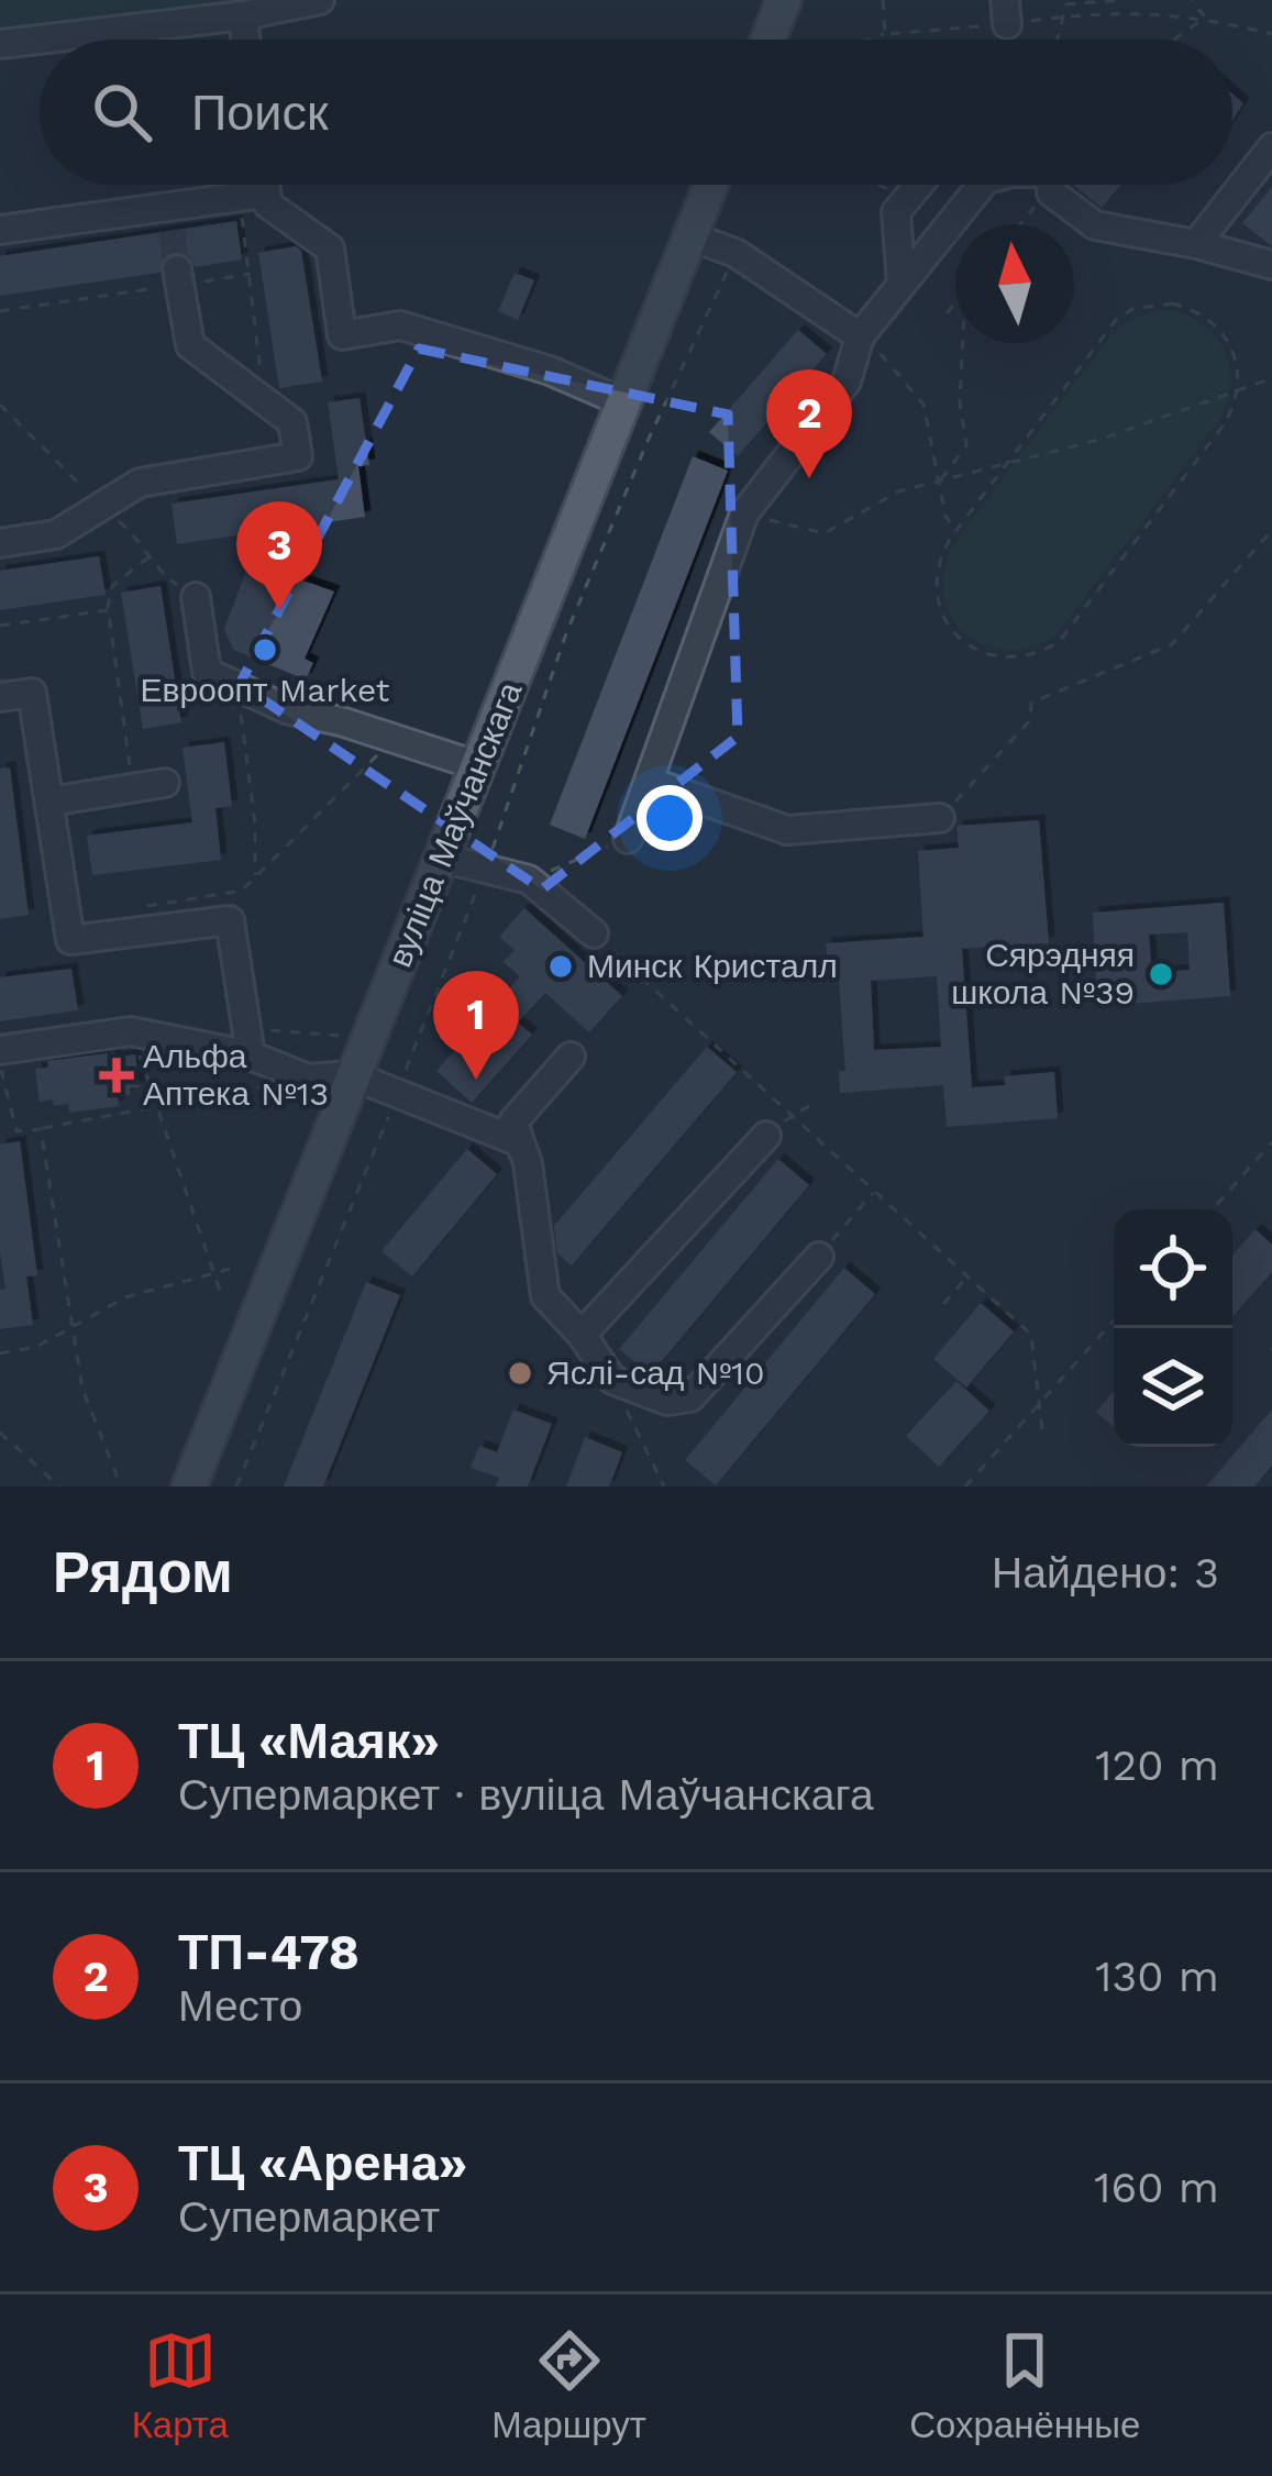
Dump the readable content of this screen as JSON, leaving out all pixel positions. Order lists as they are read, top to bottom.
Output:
{
  "streets": {
    "main road": ["вуліца Маўчанскага"]
  },
  "places": {
    "other": [
      "Евроопт Market",
      "Минск Кристалл",
      "Сярэдняя школа №39",
      "Яслі-сад №10"
    ],
    "health": ["Альфа Аптека №13"]
  },
  "north": "top",
  "page": {
    "search": "Поиск",
    "pins": ["2", "3", "1"],
    "heading": ["Рядом", "Найдено: 3"],
    "list": [
      {
        "mark": "1",
        "name": "ТЦ «Маяк»",
        "note": "Супермаркет · вуліца Маўчанскага",
        "value": "120 m"
      },
      {
        "mark": "2",
        "name": "ТП-478",
        "note": "Место",
        "value": "130 m"
      },
      {
        "mark": "3",
        "name": "ТЦ «Арена»",
        "note": "Супермаркет",
        "value": "160 m"
      }
    ],
    "nav": ["Карта", "Маршрут", "Сохранённые"]
  }
}
